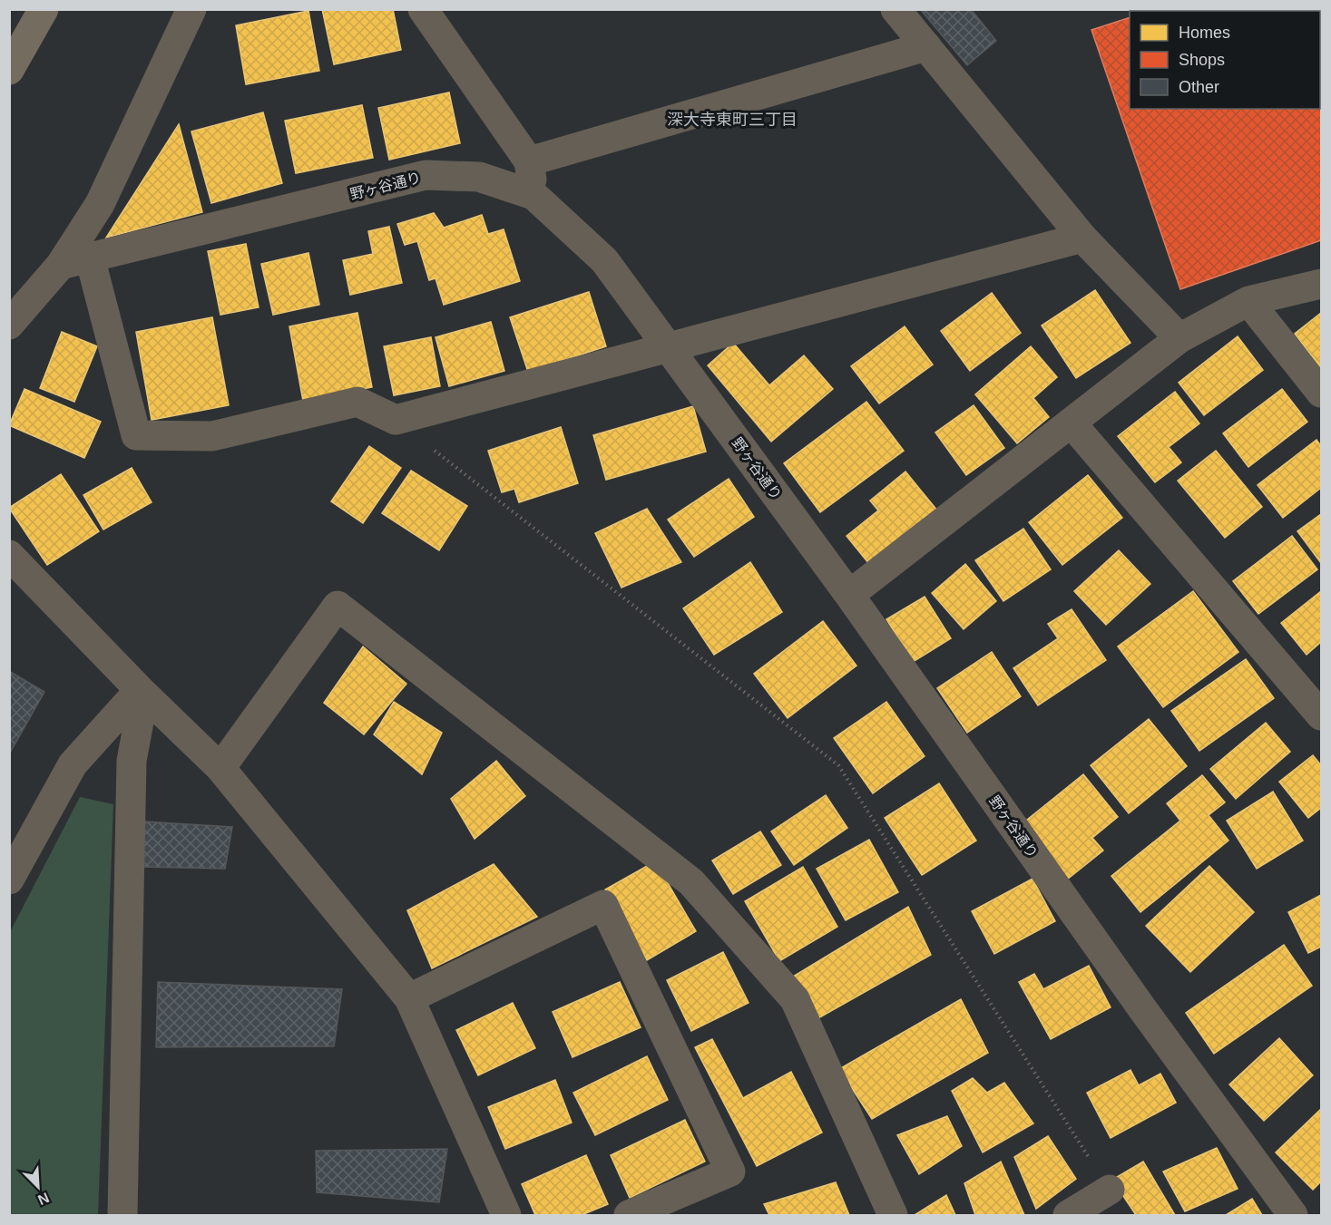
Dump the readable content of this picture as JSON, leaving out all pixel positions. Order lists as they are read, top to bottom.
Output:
{
  "streets": {
    "street": ["野ヶ谷通り"]
  },
  "districts": ["深大寺東町三丁目"],
  "legend": ["Homes", "Shops", "Other"],
  "north": "bottom right"
}
